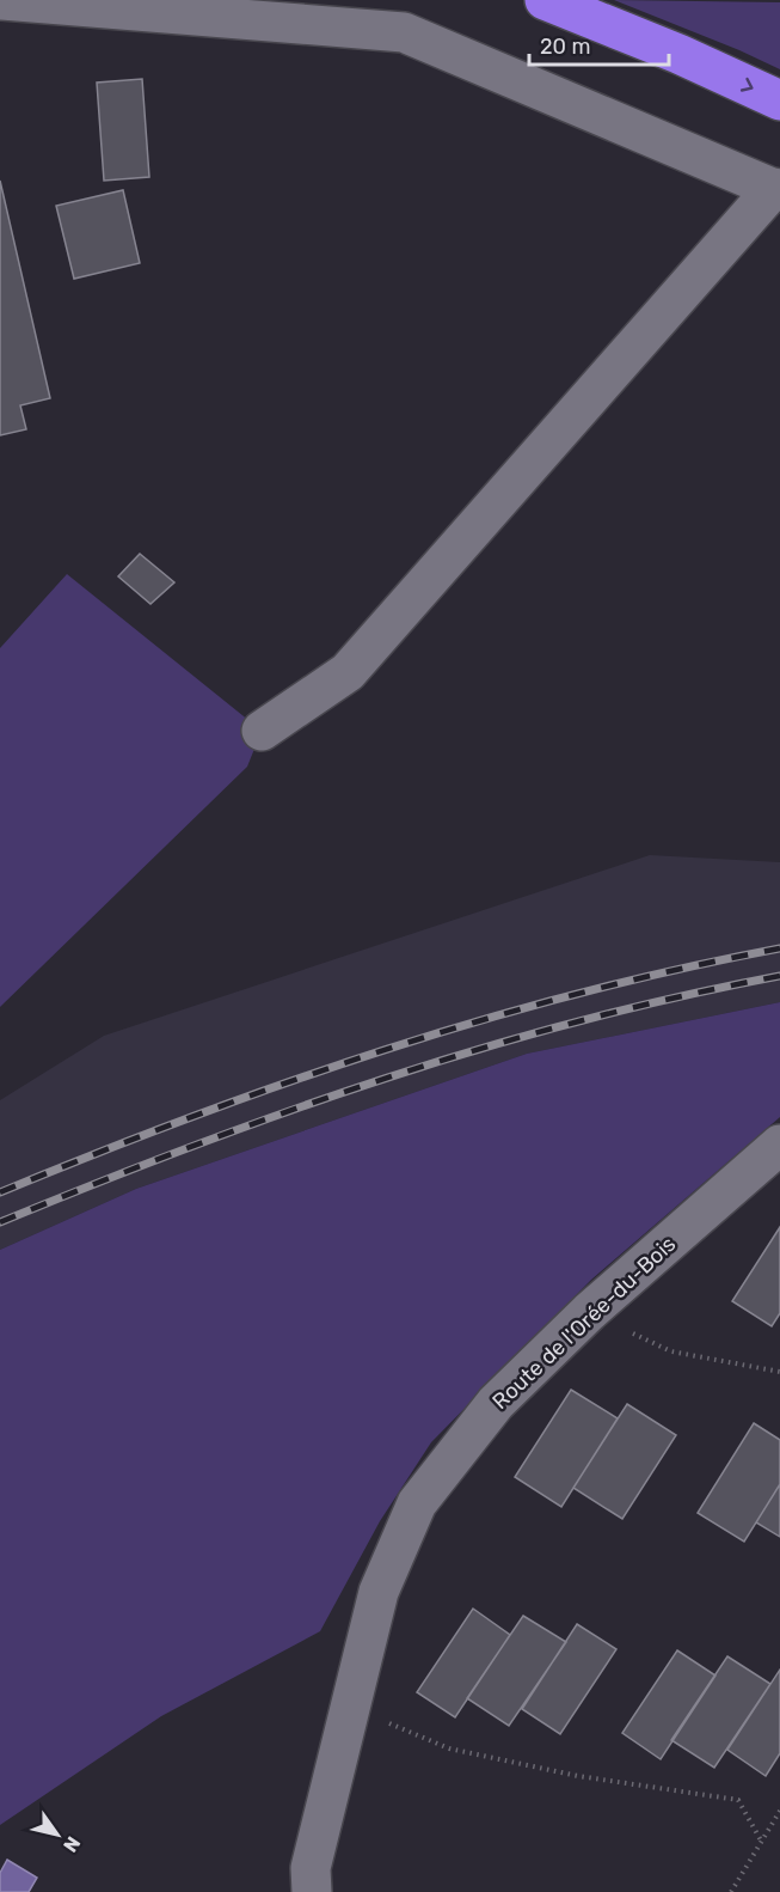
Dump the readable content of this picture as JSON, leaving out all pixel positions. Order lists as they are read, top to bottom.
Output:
{
  "streets": {
    "street": ["Route de l'Orée-du-Bois"]
  },
  "scale_bar": "20 m",
  "north": "bottom right"
}
